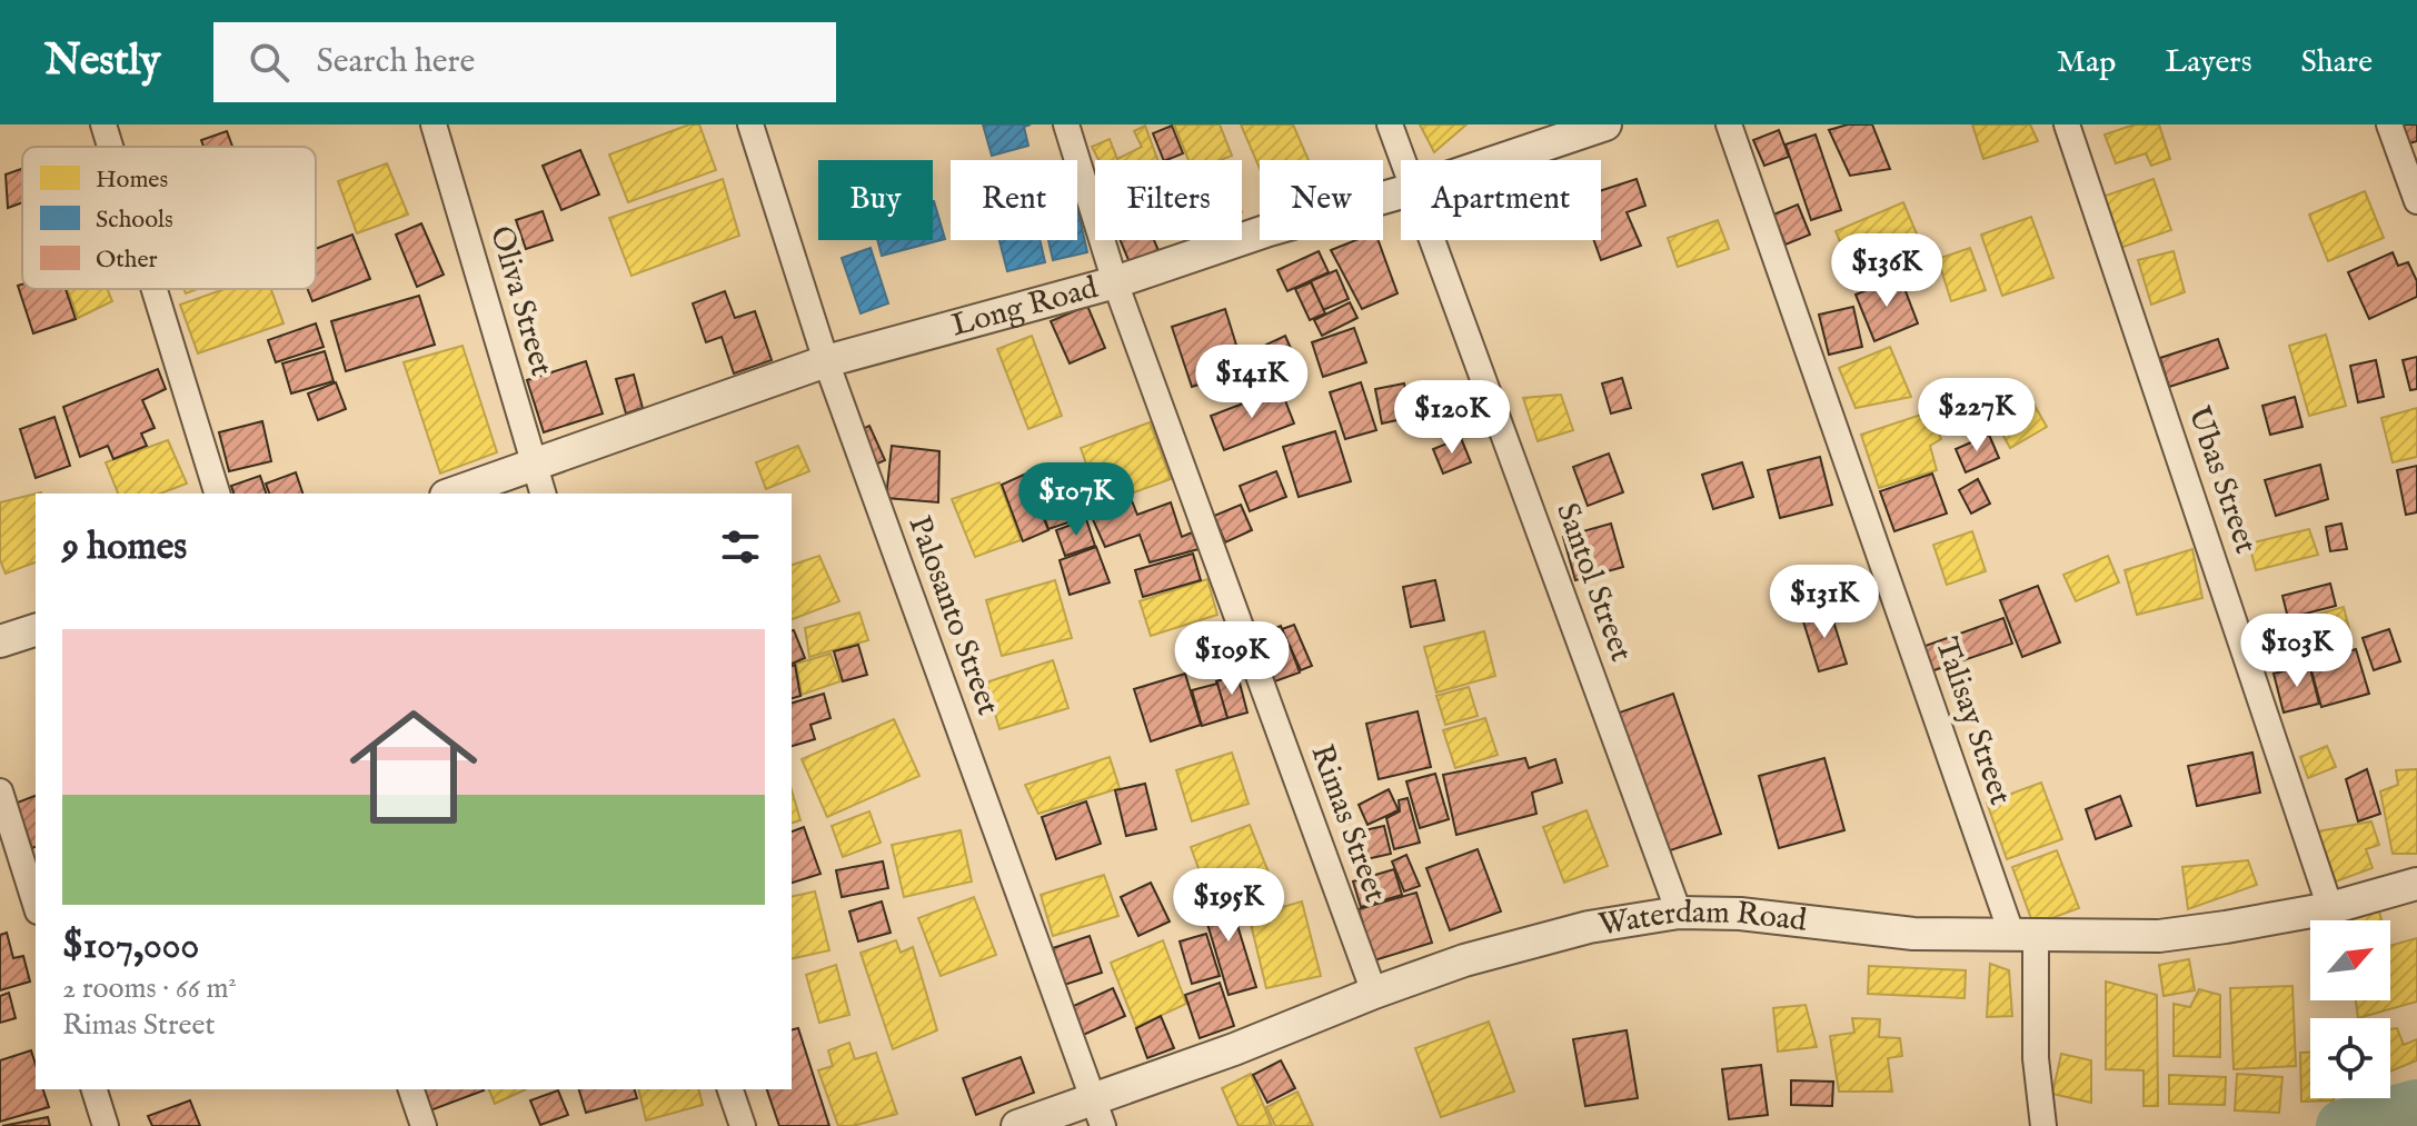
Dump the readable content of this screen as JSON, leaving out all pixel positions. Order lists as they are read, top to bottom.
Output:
{
  "streets": {
    "street": [
      "Oliva Street",
      "Long Road",
      "Ubas Street",
      "Santol Street",
      "Palosanto Street",
      "Talisay Street",
      "Rimas Street",
      "Waterdam Road"
    ]
  },
  "crossings": [
    ["Oliva Street", "Long Road"],
    ["Long Road", "Palosanto Street"],
    ["Long Road", "Rimas Street"],
    ["Ubas Street", "Waterdam Road"],
    ["Santol Street", "Waterdam Road"],
    ["Palosanto Street", "Waterdam Road"],
    ["Talisay Street", "Waterdam Road"],
    ["Rimas Street", "Waterdam Road"]
  ],
  "legend": ["Homes", "Schools", "Other"],
  "north": "top right",
  "page": {
    "header": "Nestly",
    "search": "Search here",
    "nav": ["Map", "Layers", "Share"],
    "chip": [
      "Buy",
      "Rent",
      "Filters",
      "New",
      "Apartment"
    ],
    "price": [
      "$136K",
      "$141K",
      "$227K",
      "$120K",
      "$107K",
      "$131K",
      "$103K",
      "$109K",
      "$195K"
    ],
    "heading": "9 homes",
    "list": [
      {
        "name": "$107,000",
        "note": "2 rooms · 66 m² · Rimas Street"
      }
    ]
  }
}
